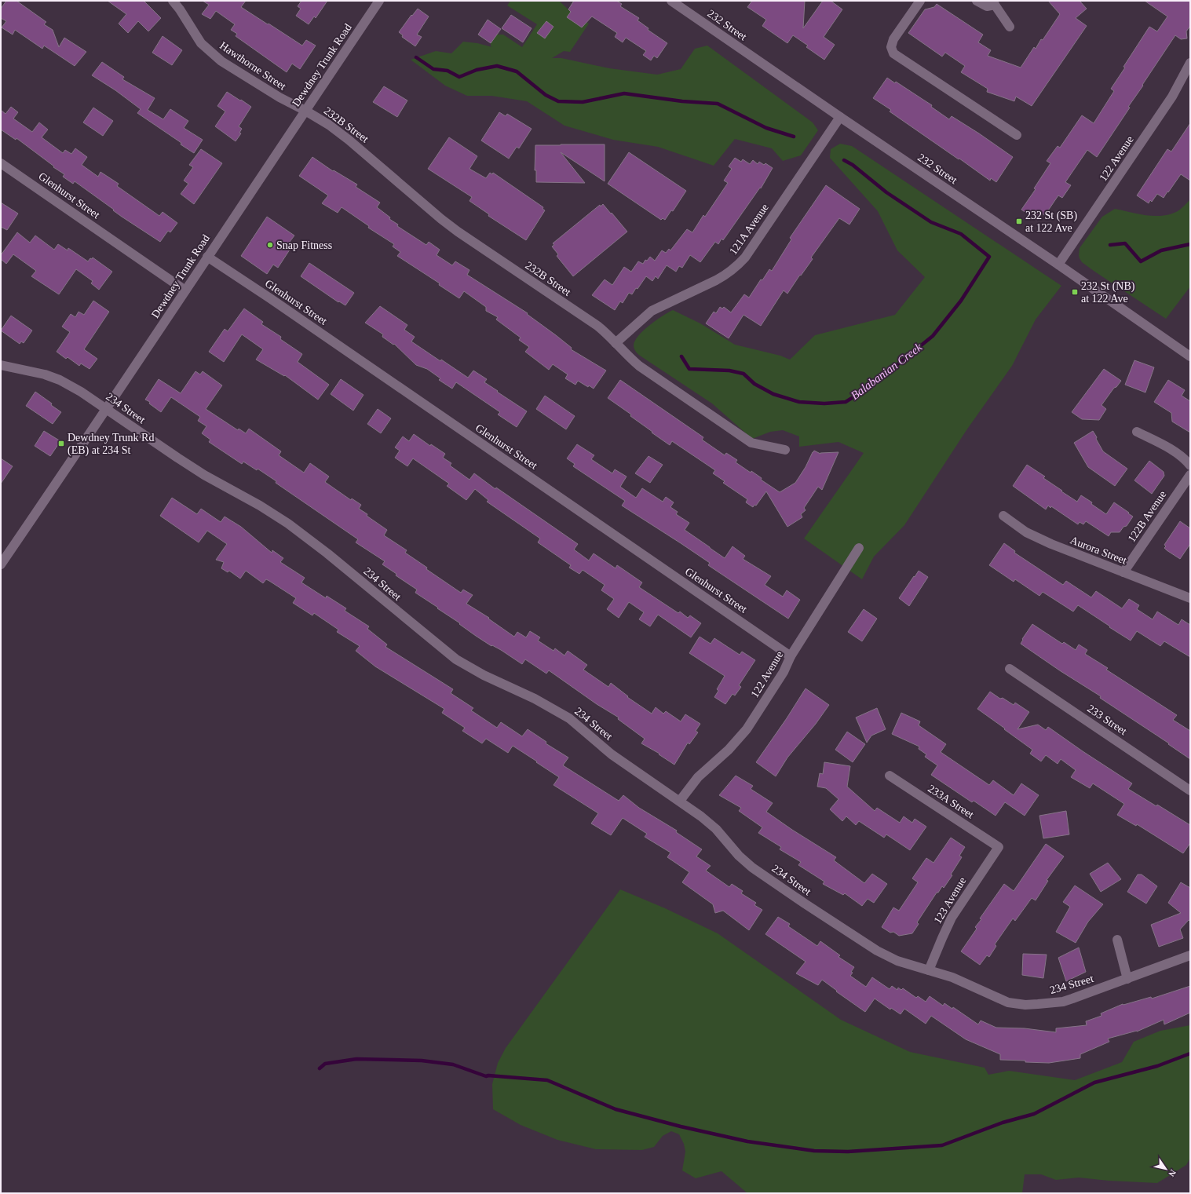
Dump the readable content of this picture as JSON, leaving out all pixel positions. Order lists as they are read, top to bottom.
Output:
{
  "streets": {
    "street": [
      "232 Street",
      "Dewdney Trunk Road",
      "Hawthorne Street",
      "232B Street",
      "122 Avenue",
      "Glenhurst Street",
      "121A Avenue",
      "234 Street",
      "122B Avenue",
      "Aurora Street",
      "233 Street",
      "233A Street",
      "123 Avenue"
    ]
  },
  "crossings": [
    ["232 Street", "122 Avenue"],
    ["232 Street", "121A Avenue"],
    ["Dewdney Trunk Road", "Hawthorne Street"],
    ["Dewdney Trunk Road", "232B Street"],
    ["Dewdney Trunk Road", "Glenhurst Street"],
    ["Dewdney Trunk Road", "234 Street"],
    ["Hawthorne Street", "232B Street"],
    ["232B Street", "121A Avenue"],
    ["122 Avenue", "Glenhurst Street"],
    ["122 Avenue", "234 Street"],
    ["234 Street", "123 Avenue"],
    ["122B Avenue", "Aurora Street"],
    ["233A Street", "123 Avenue"]
  ],
  "water": ["Balabanian Creek"],
  "places": {
    "transit": ["232 St (SB) at 122 Ave", "232 St (NB) at 122 Ave", "Dewdney Trunk Rd (EB) at 234 St"],
    "other": ["Snap Fitness"]
  },
  "north": "bottom right"
}
